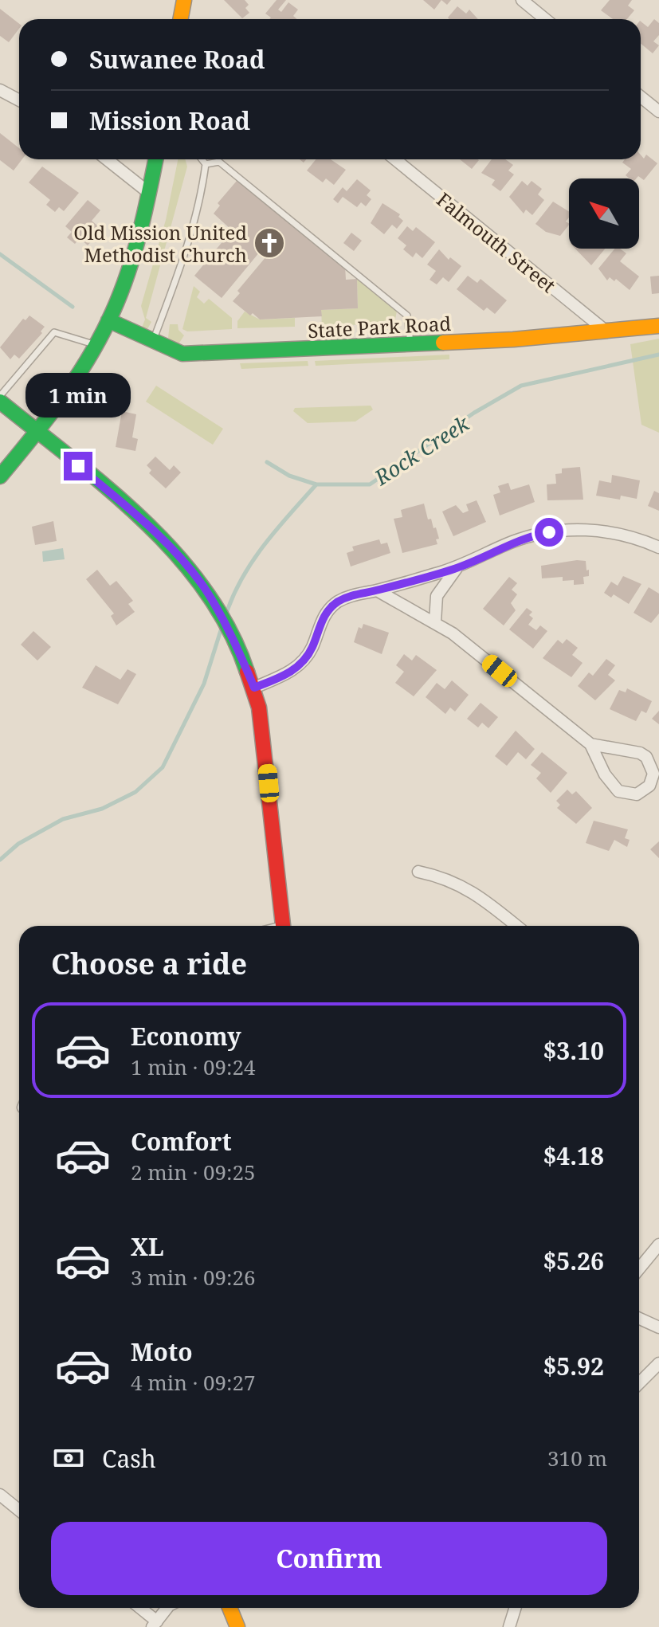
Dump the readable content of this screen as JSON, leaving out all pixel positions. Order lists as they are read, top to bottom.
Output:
{
  "streets": {
    "main road": ["State Park Road"],
    "street": ["Falmouth Street"]
  },
  "crossings": [
    ["Falmouth Street", "State Park Road"]
  ],
  "water": ["Rock Creek"],
  "places": {
    "church": ["Old Mission United Methodist Church"]
  },
  "north": "top left",
  "page": {
    "banner": ["Suwanee Road", "Mission Road"],
    "bubble": "1 min",
    "heading": "Choose a ride",
    "list": [
      {
        "name": "Economy",
        "note": "1 min · 09:24",
        "value": "$3.10"
      },
      {
        "name": "Comfort",
        "note": "2 min · 09:25",
        "value": "$4.18"
      },
      {
        "name": "XL",
        "note": "3 min · 09:26",
        "value": "$5.26"
      },
      {
        "name": "Moto",
        "note": "4 min · 09:27",
        "value": "$5.92"
      }
    ],
    "pay": ["Cash", "310 m"],
    "buttons": "Confirm"
  }
}
